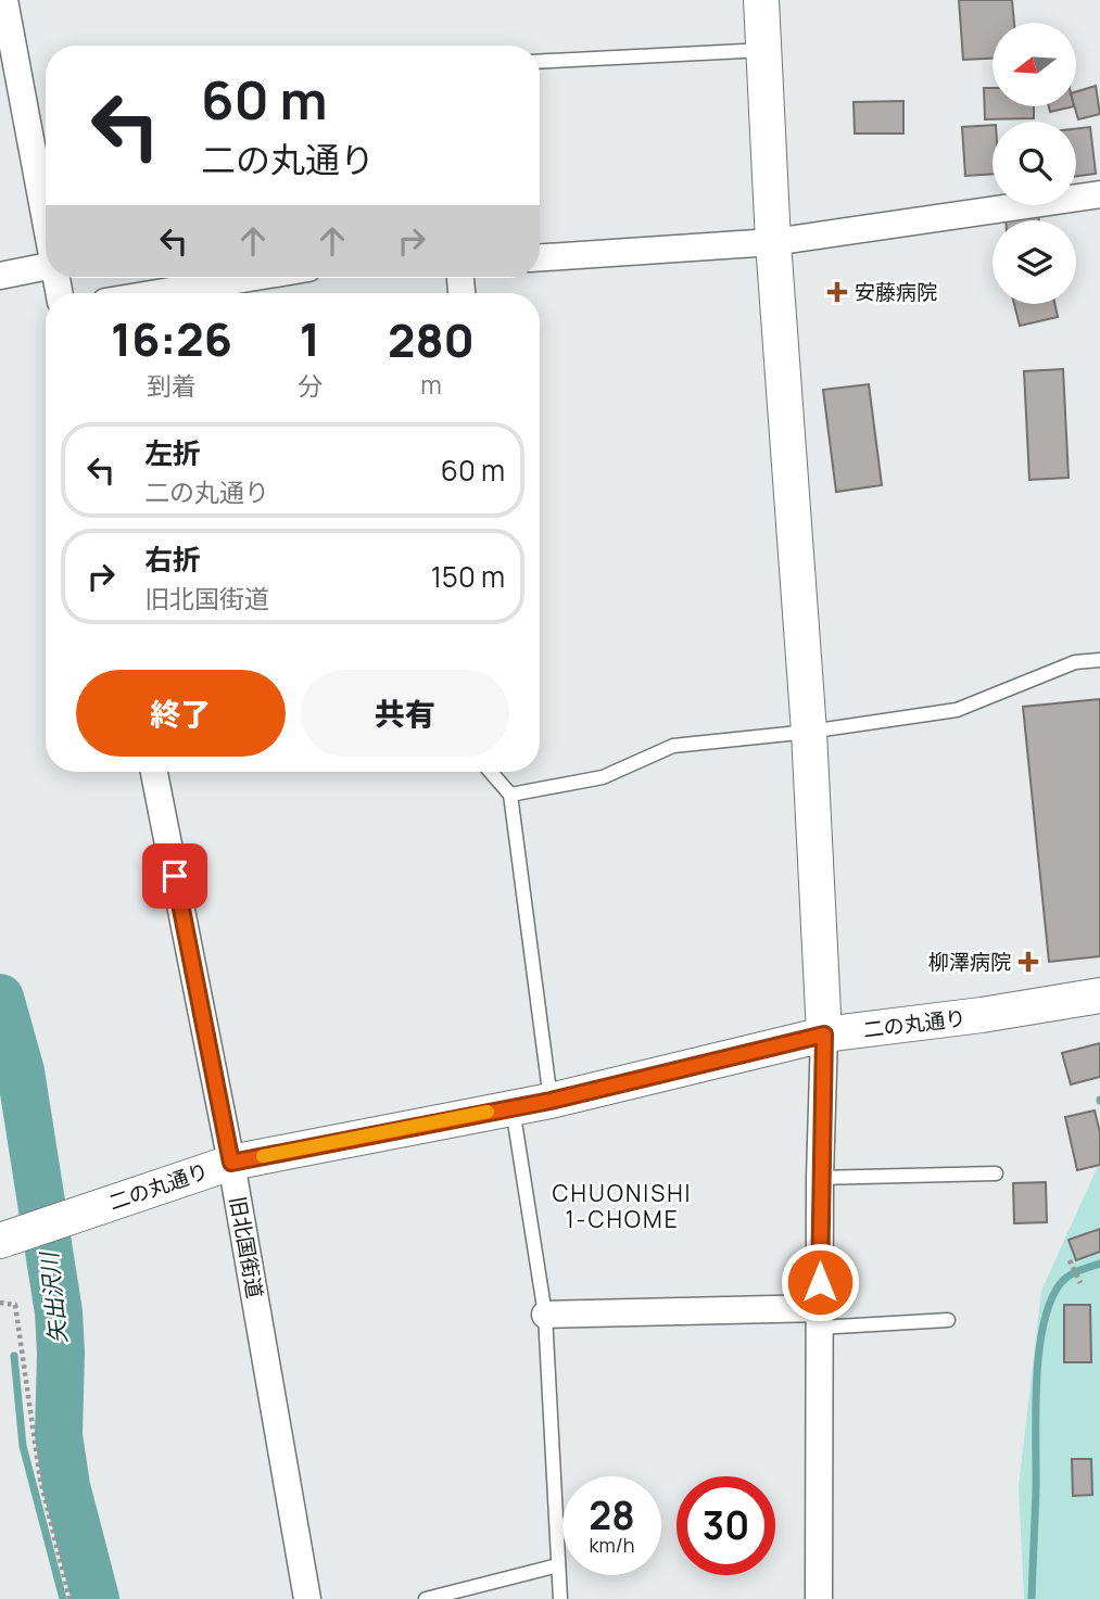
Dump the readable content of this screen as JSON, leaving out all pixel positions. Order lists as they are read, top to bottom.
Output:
{
  "streets": {
    "street": ["二の丸通り", "旧北国街道"]
  },
  "crossings": [
    ["二の丸通り", "旧北国街道"]
  ],
  "districts": ["CHUONISHI 1-CHOME"],
  "water": ["矢出沢川"],
  "places": {
    "health": ["安藤病院", "柳澤病院"]
  },
  "north": "left",
  "page": {
    "turn": ["60 m", "二の丸通り"],
    "eta": [
      "16:26",
      "到着",
      "1",
      "分",
      "280",
      "m"
    ],
    "list": [
      {
        "name": "左折",
        "note": "二の丸通り",
        "value": "60 m"
      },
      {
        "name": "右折",
        "note": "旧北国街道",
        "value": "150 m"
      }
    ],
    "buttons": ["終了", "共有"],
    "speed": "28 km/h",
    "limit": "30"
  }
}
